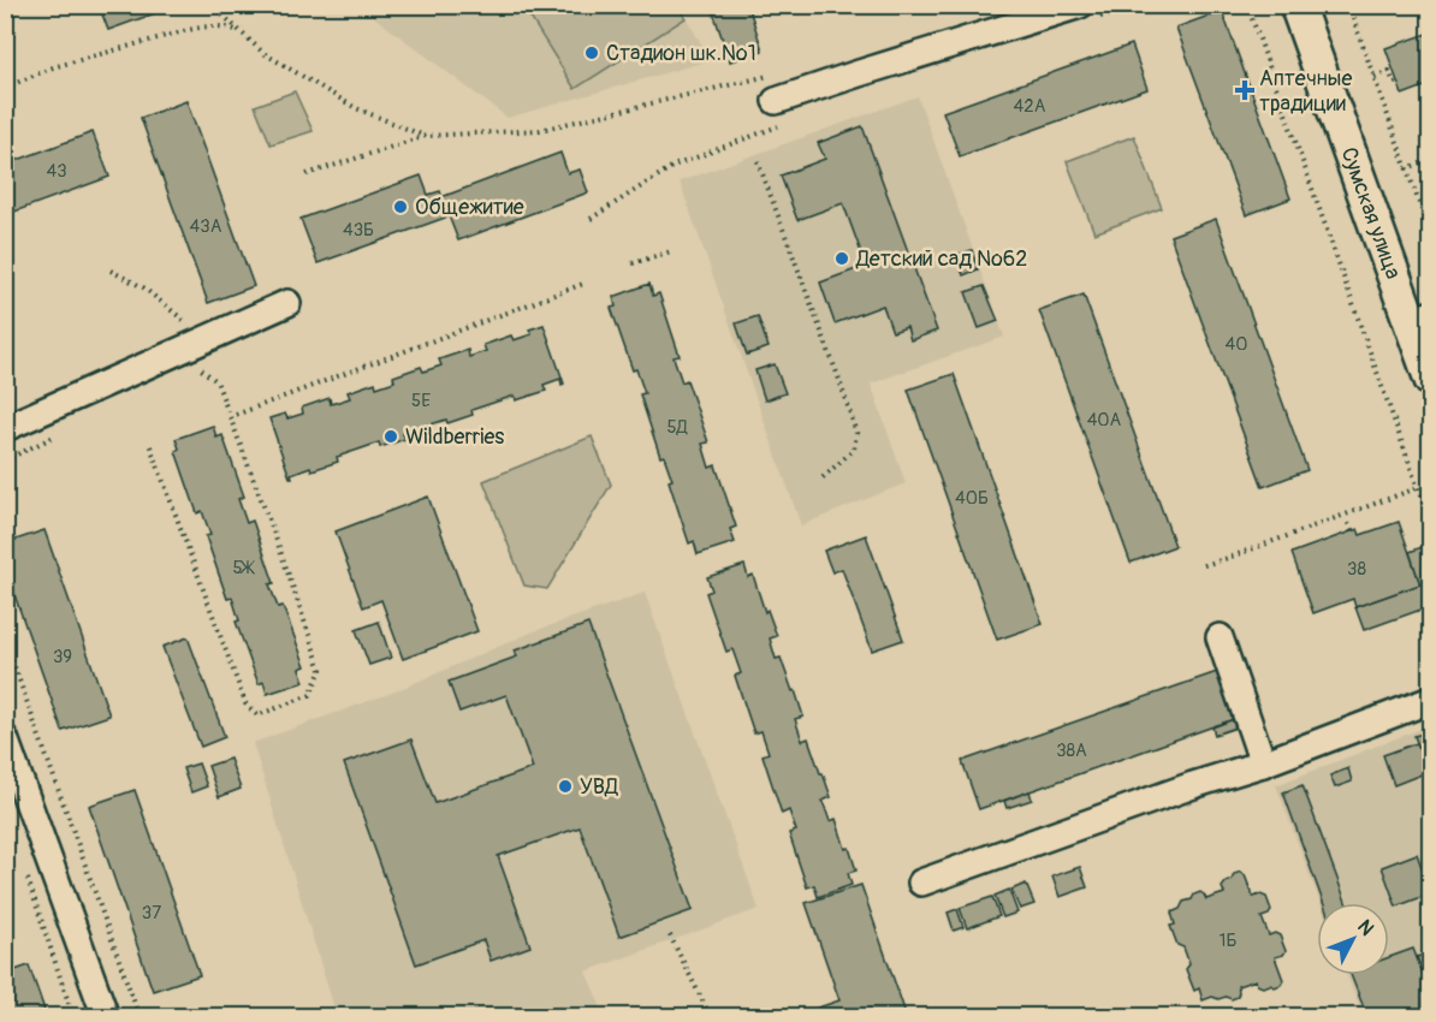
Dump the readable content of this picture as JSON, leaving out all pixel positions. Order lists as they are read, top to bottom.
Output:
{
  "streets": {
    "main road": ["Сумская улица"]
  },
  "places": {
    "other": [
      "Стадион шк.№1",
      "Общежитие",
      "Детский сад №62",
      "Wildberries",
      "УВД"
    ],
    "health": ["Аптечные традиции"]
  },
  "house_numbers": [
    "42А",
    "43",
    "43А",
    "43Б",
    "40",
    "5Е",
    "40А",
    "5Д",
    "40Б",
    "5Ж",
    "38",
    "39",
    "38А",
    "37",
    "1Б"
  ],
  "north": "top right"
}
